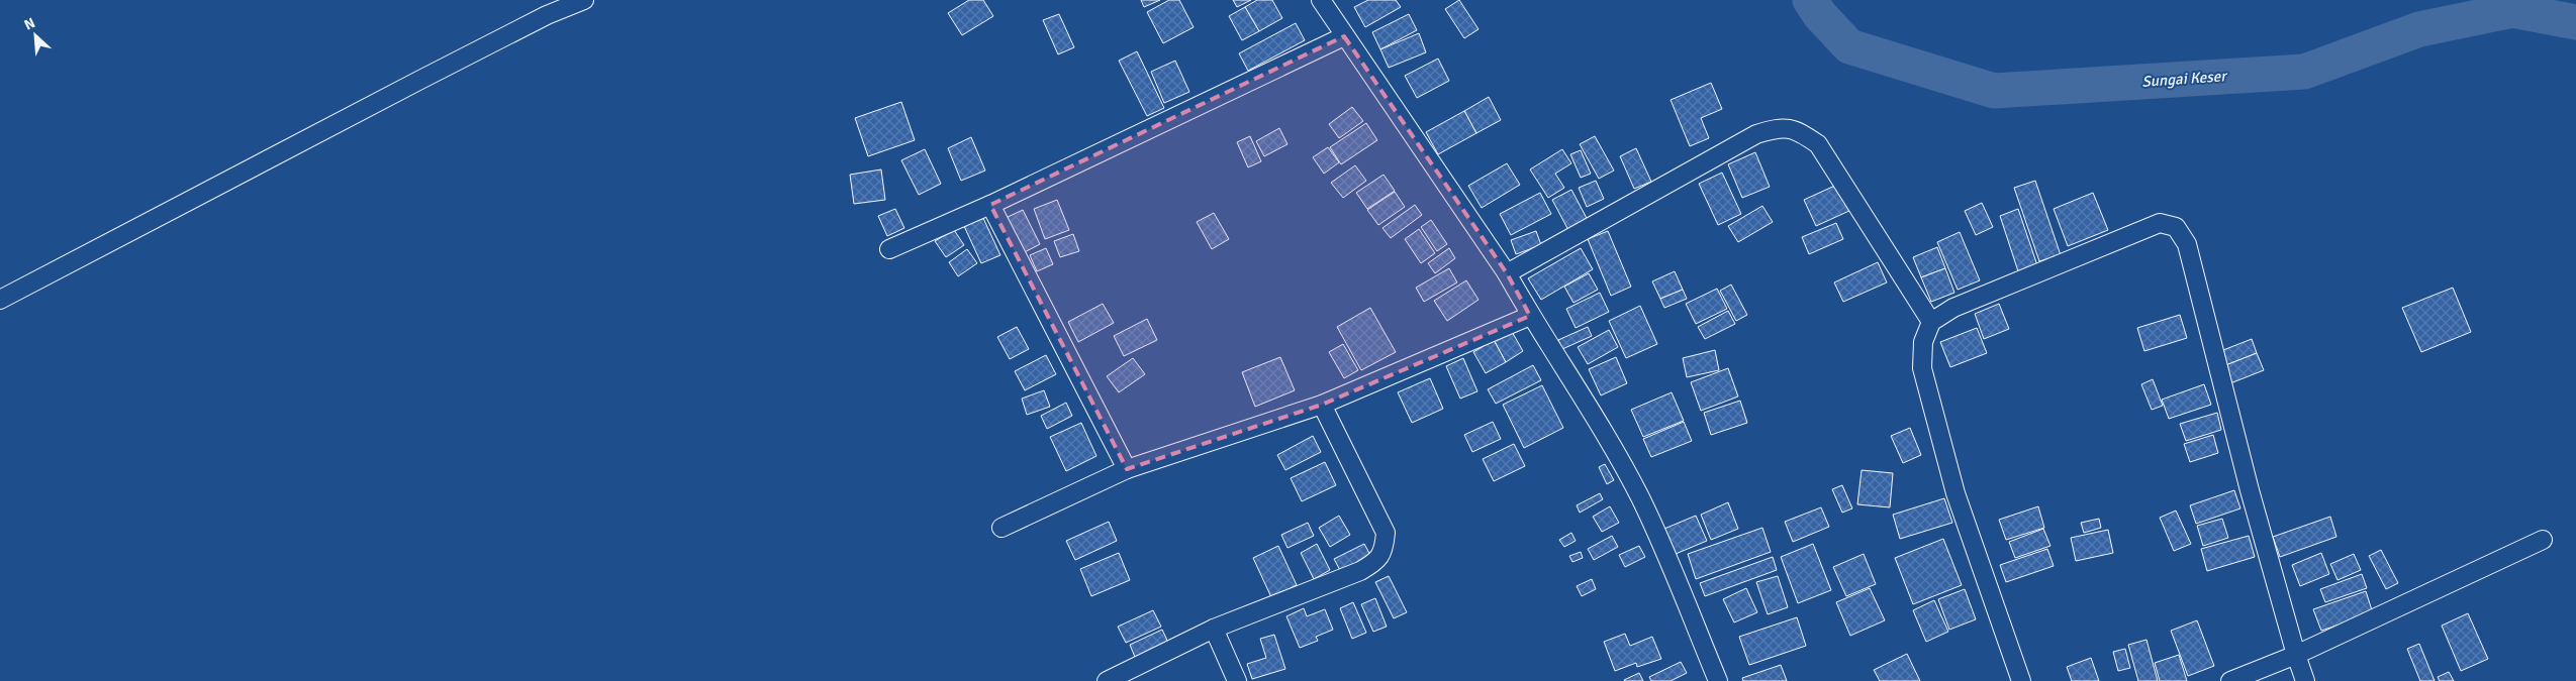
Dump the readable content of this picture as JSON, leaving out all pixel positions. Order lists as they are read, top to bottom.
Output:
{
  "water": ["Sungai Keser"],
  "north": "top left"
}
